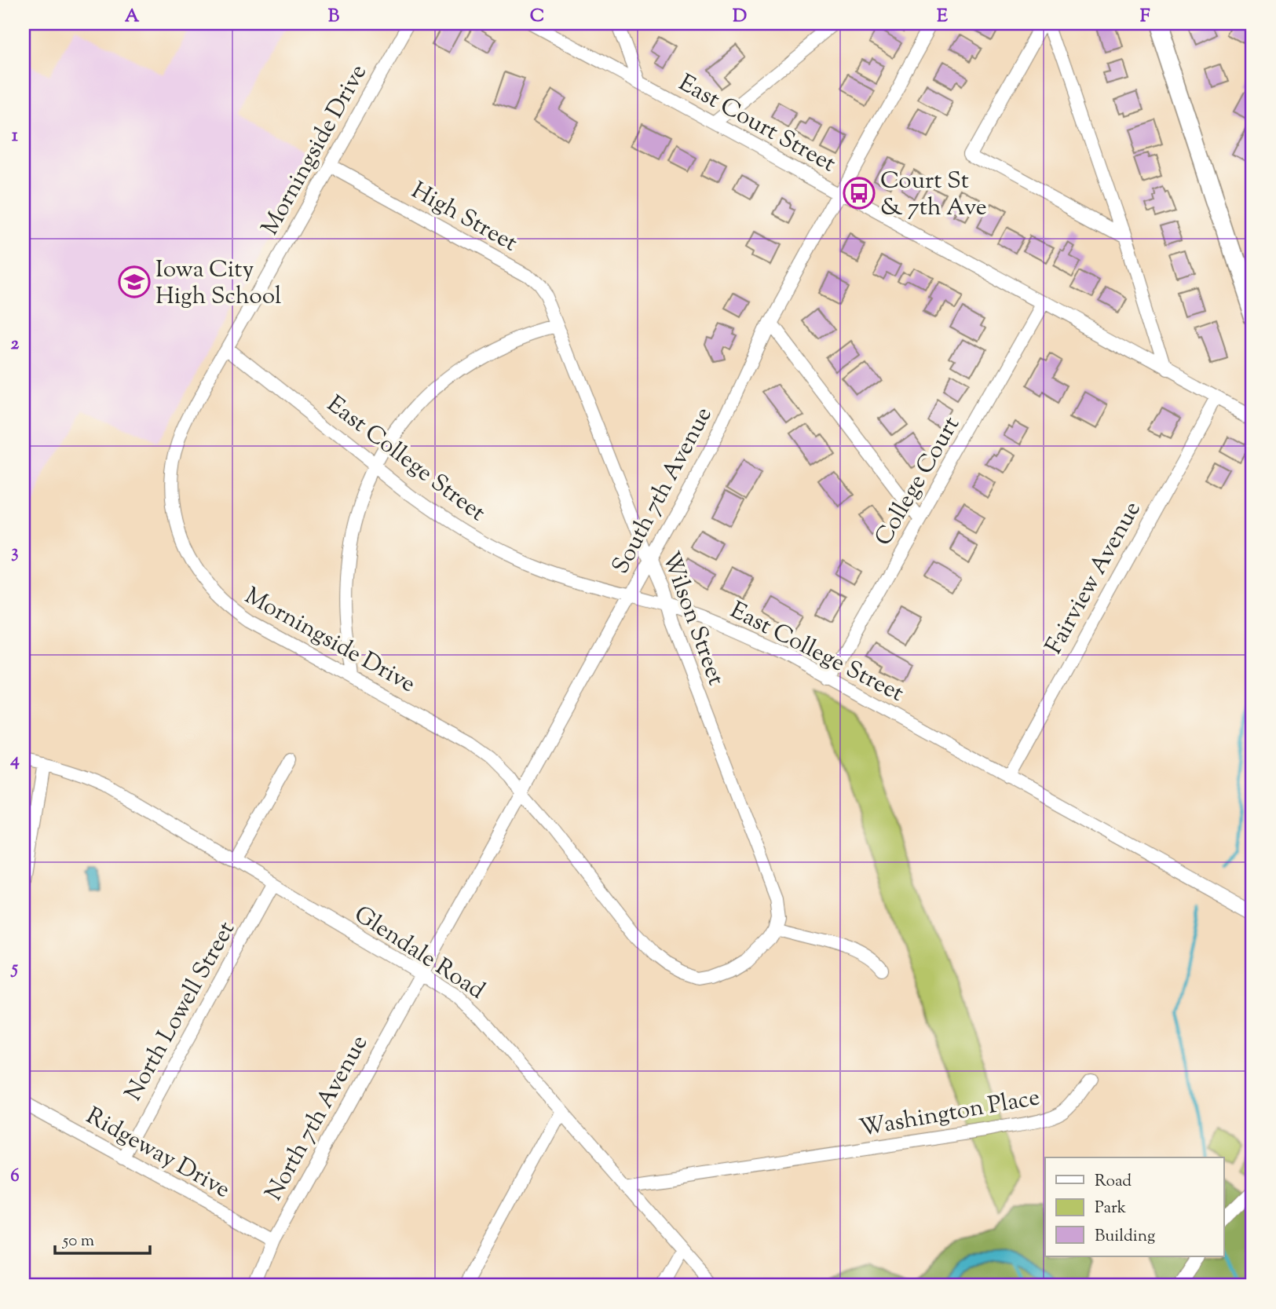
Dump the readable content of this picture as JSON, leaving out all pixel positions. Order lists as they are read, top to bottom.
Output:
{
  "streets": {
    "street": [
      "East Court Street",
      "Morningside Drive",
      "High Street",
      "East College Street",
      "College Court",
      "South 7th Avenue",
      "Fairview Avenue",
      "Wilson Street",
      "Glendale Road",
      "North Lowell Street",
      "Washington Place",
      "North 7th Avenue",
      "Ridgeway Drive"
    ]
  },
  "crossings": [
    ["East Court Street", "College Court"],
    ["East Court Street", "South 7th Avenue"],
    ["East Court Street", "Fairview Avenue"],
    ["Morningside Drive", "High Street"],
    ["Morningside Drive", "East College Street"],
    ["Morningside Drive", "South 7th Avenue"],
    ["Morningside Drive", "Wilson Street"],
    ["High Street", "Wilson Street"],
    ["East College Street", "College Court"],
    ["East College Street", "South 7th Avenue"],
    ["East College Street", "Fairview Avenue"],
    ["East College Street", "Wilson Street"],
    ["South 7th Avenue", "Wilson Street"],
    ["South 7th Avenue", "Glendale Road"],
    ["South 7th Avenue", "North 7th Avenue"],
    ["Glendale Road", "North Lowell Street"],
    ["Glendale Road", "Washington Place"],
    ["Glendale Road", "North 7th Avenue"],
    ["North Lowell Street", "Ridgeway Drive"],
    ["North 7th Avenue", "Ridgeway Drive"]
  ],
  "places": {
    "bus stop": ["Court St & 7th Ave"],
    "school or university": ["Iowa City High School"]
  },
  "legend": ["Road", "Park", "Building"],
  "scale_bar": "50 m",
  "grid": {
    "columns": [
      "A",
      "B",
      "C",
      "D",
      "E",
      "F"
    ],
    "rows": [
      "1",
      "2",
      "3",
      "4",
      "5",
      "6"
    ]
  }
}
